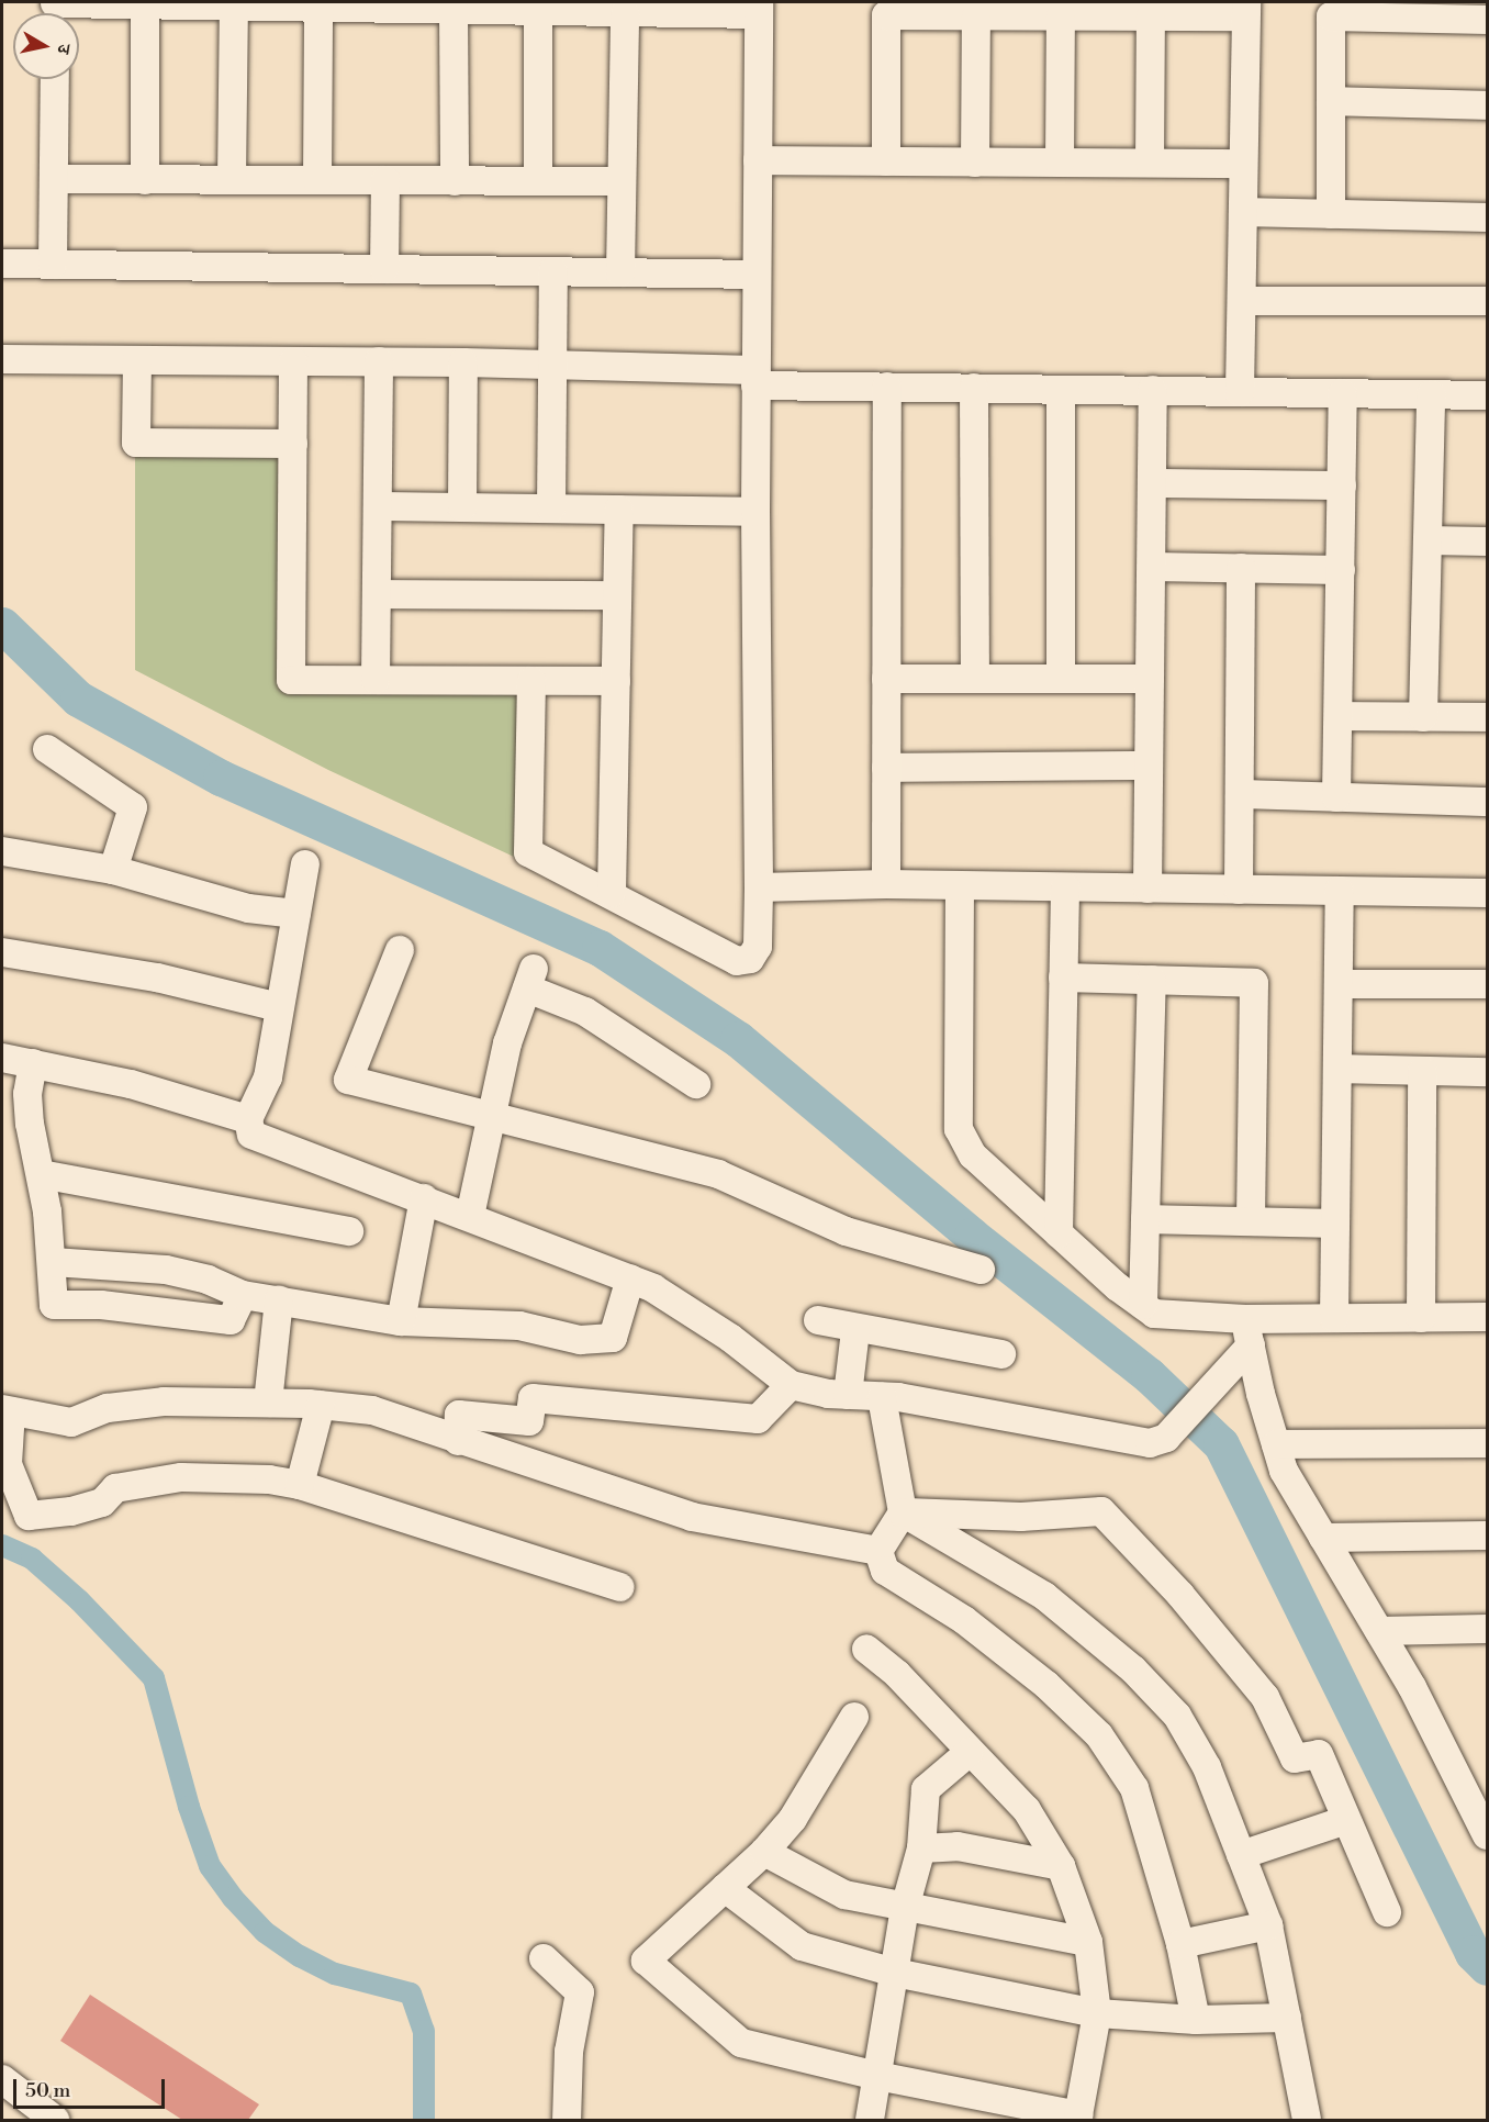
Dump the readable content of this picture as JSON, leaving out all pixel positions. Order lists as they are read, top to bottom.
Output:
{
  "scale_bar": "50 m",
  "north": "right"
}
